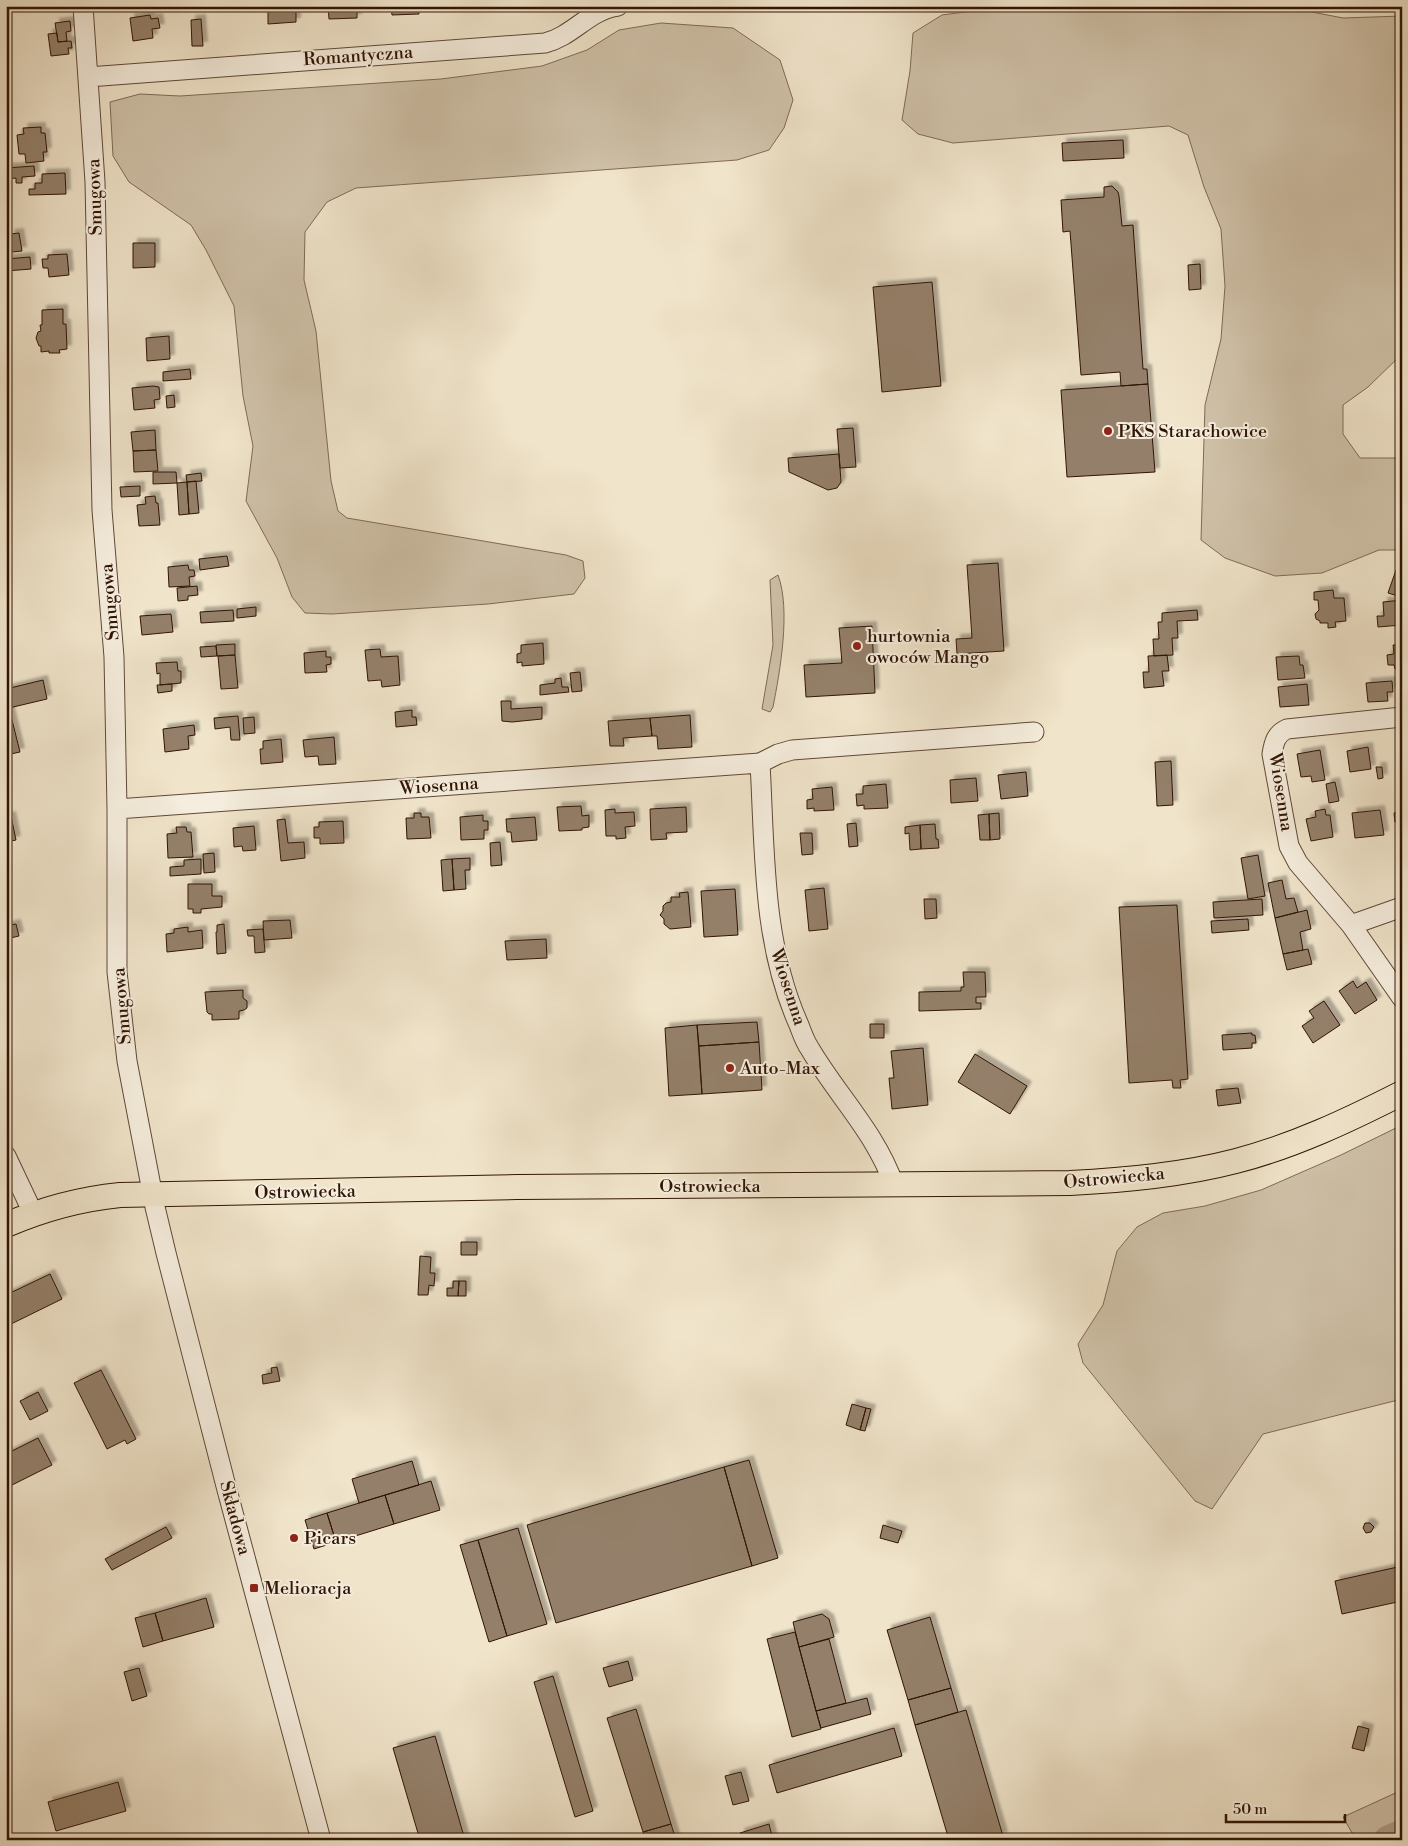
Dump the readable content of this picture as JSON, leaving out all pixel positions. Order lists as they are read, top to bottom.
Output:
{
  "streets": {
    "main road": ["Ostrowiecka"],
    "street": [
      "Romantyczna",
      "Smugowa",
      "Wiosenna",
      "Składowa"
    ]
  },
  "crossings": [
    ["Romantyczna", "Smugowa"],
    ["Smugowa", "Wiosenna"],
    ["Smugowa", "Ostrowiecka"],
    ["Smugowa", "Składowa"],
    ["Wiosenna", "Ostrowiecka"],
    ["Ostrowiecka", "Składowa"]
  ],
  "places": {
    "other": [
      "PKS Starachowice",
      "hurtownia owoców Mango",
      "Auto-Max",
      "Picars"
    ],
    "transit": ["Melioracja"]
  },
  "scale_bar": "50 m"
}
